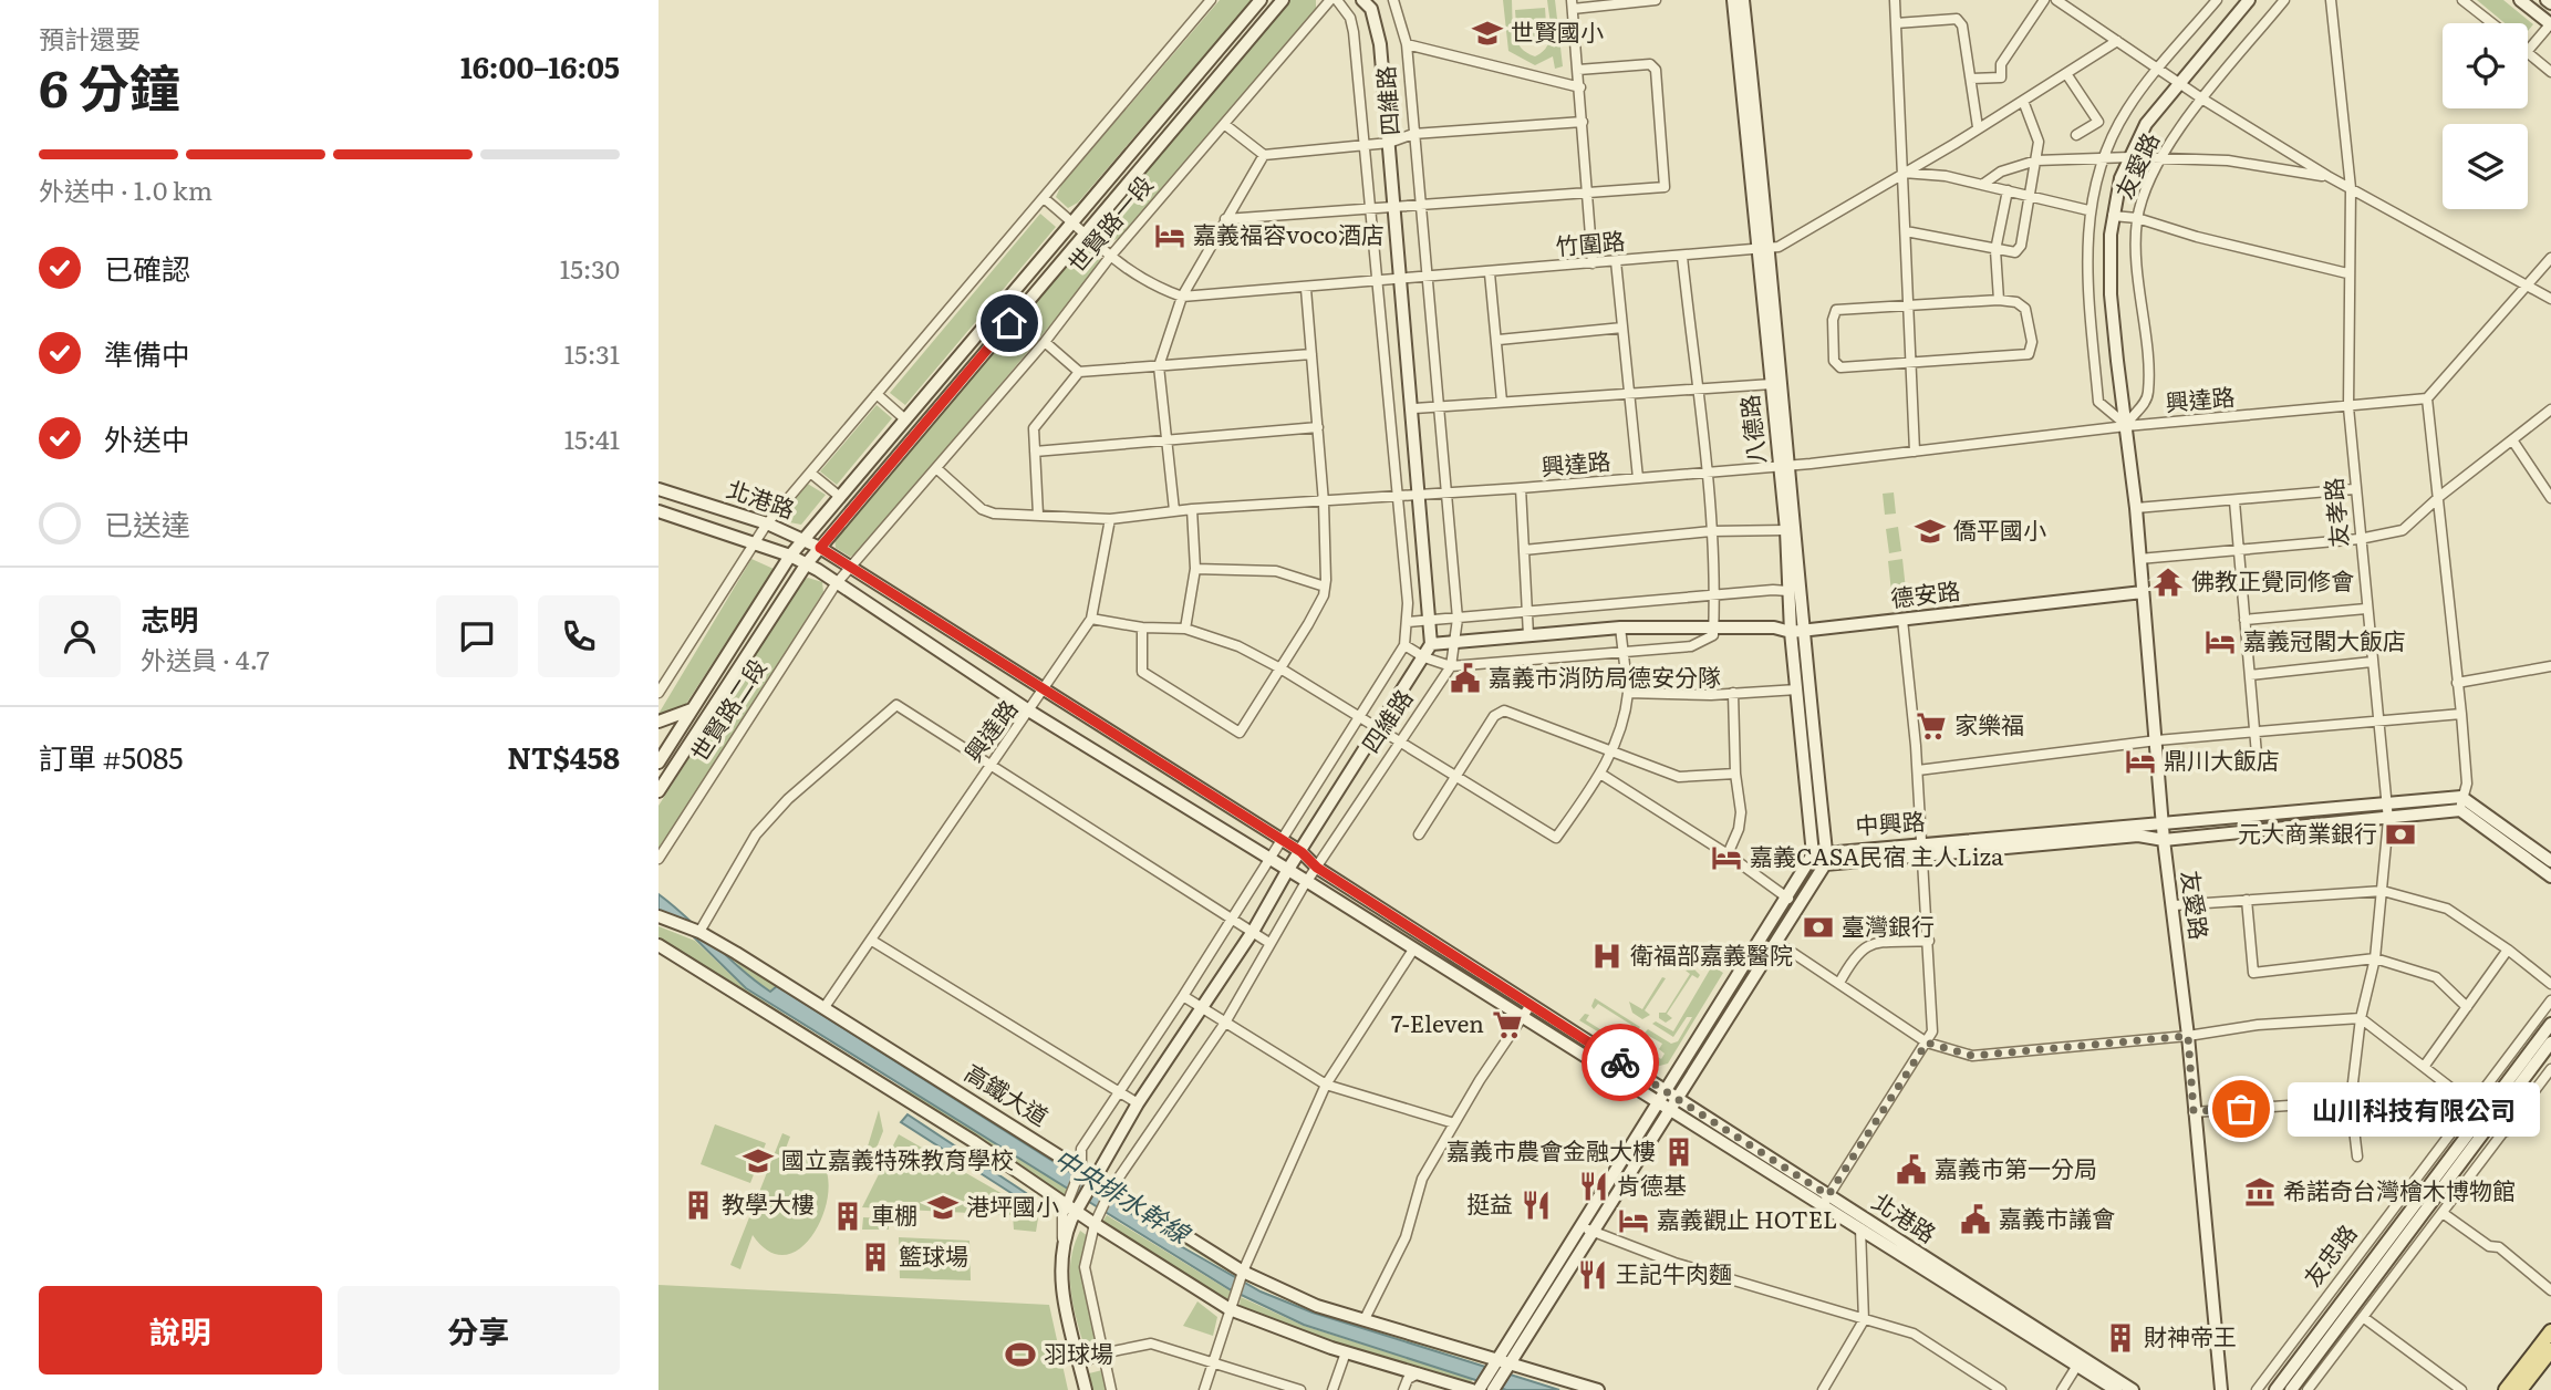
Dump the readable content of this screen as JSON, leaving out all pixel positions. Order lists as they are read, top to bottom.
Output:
{
  "streets": {
    "street": [
      "四維路",
      "友愛路",
      "世賢路一段",
      "竹圍路",
      "興達路",
      "八德路",
      "北港路",
      "友孝路",
      "德安路",
      "世賢路二段",
      "中興路",
      "高鐵大道",
      "友忠路"
    ]
  },
  "crossings": [
    ["四維路", "竹圍路"],
    ["四維路", "興達路"],
    ["四維路", "北港路"],
    ["四維路", "德安路"],
    ["四維路", "高鐵大道"],
    ["友愛路", "興達路"],
    ["友愛路", "德安路"],
    ["友愛路", "中興路"],
    ["世賢路一段", "竹圍路"],
    ["世賢路一段", "北港路"],
    ["世賢路一段", "世賢路二段"],
    ["竹圍路", "八德路"],
    ["興達路", "八德路"],
    ["興達路", "北港路"],
    ["興達路", "友孝路"],
    ["興達路", "高鐵大道"],
    ["八德路", "德安路"],
    ["八德路", "中興路"],
    ["北港路", "世賢路二段"],
    ["友孝路", "中興路"]
  ],
  "water": ["中央排水幹線"],
  "places": {
    "school or university": [
      "世賢國小",
      "僑平國小",
      "國立嘉義特殊教育學校",
      "港坪國小"
    ],
    "hotel": [
      "嘉義福容voco酒店",
      "嘉義冠閣大飯店",
      "鼎川大飯店",
      "嘉義CASA民宿 主人Liza",
      "嘉義觀止 HOTEL"
    ],
    "temple": ["佛教正覺同修會"],
    "public building": ["嘉義市消防局德安分隊", "嘉義市第一分局", "嘉義市議會"],
    "supermarket": ["家樂福", "7-Eleven"],
    "bank": ["元大商業銀行", "臺灣銀行"],
    "hospital": ["衛福部嘉義醫院"],
    "other": ["山川科技有限公司"],
    "building": [
      "嘉義市農會金融大樓",
      "教學大樓",
      "車棚",
      "籃球場",
      "財神帝王"
    ],
    "restaurant": ["肯德基", "挺益", "王記牛肉麵"],
    "museum": ["希諾奇台灣檜木博物館"],
    "sports": ["羽球場"]
  },
  "page": {
    "heading": ["6 分鐘", "預計還要", "16:00–16:05"],
    "panel": [
      "志明",
      "外送員 · 4.7",
      "訂單 #5085",
      "NT$458"
    ],
    "bar": "外送中 · 1.0 km",
    "list": [
      ["已確認", "15:30"],
      ["準備中", "15:31"],
      ["外送中", "15:41"],
      "已送達"
    ],
    "bubble": "山川科技有限公司",
    "buttons": ["說明", "分享"]
  }
}
